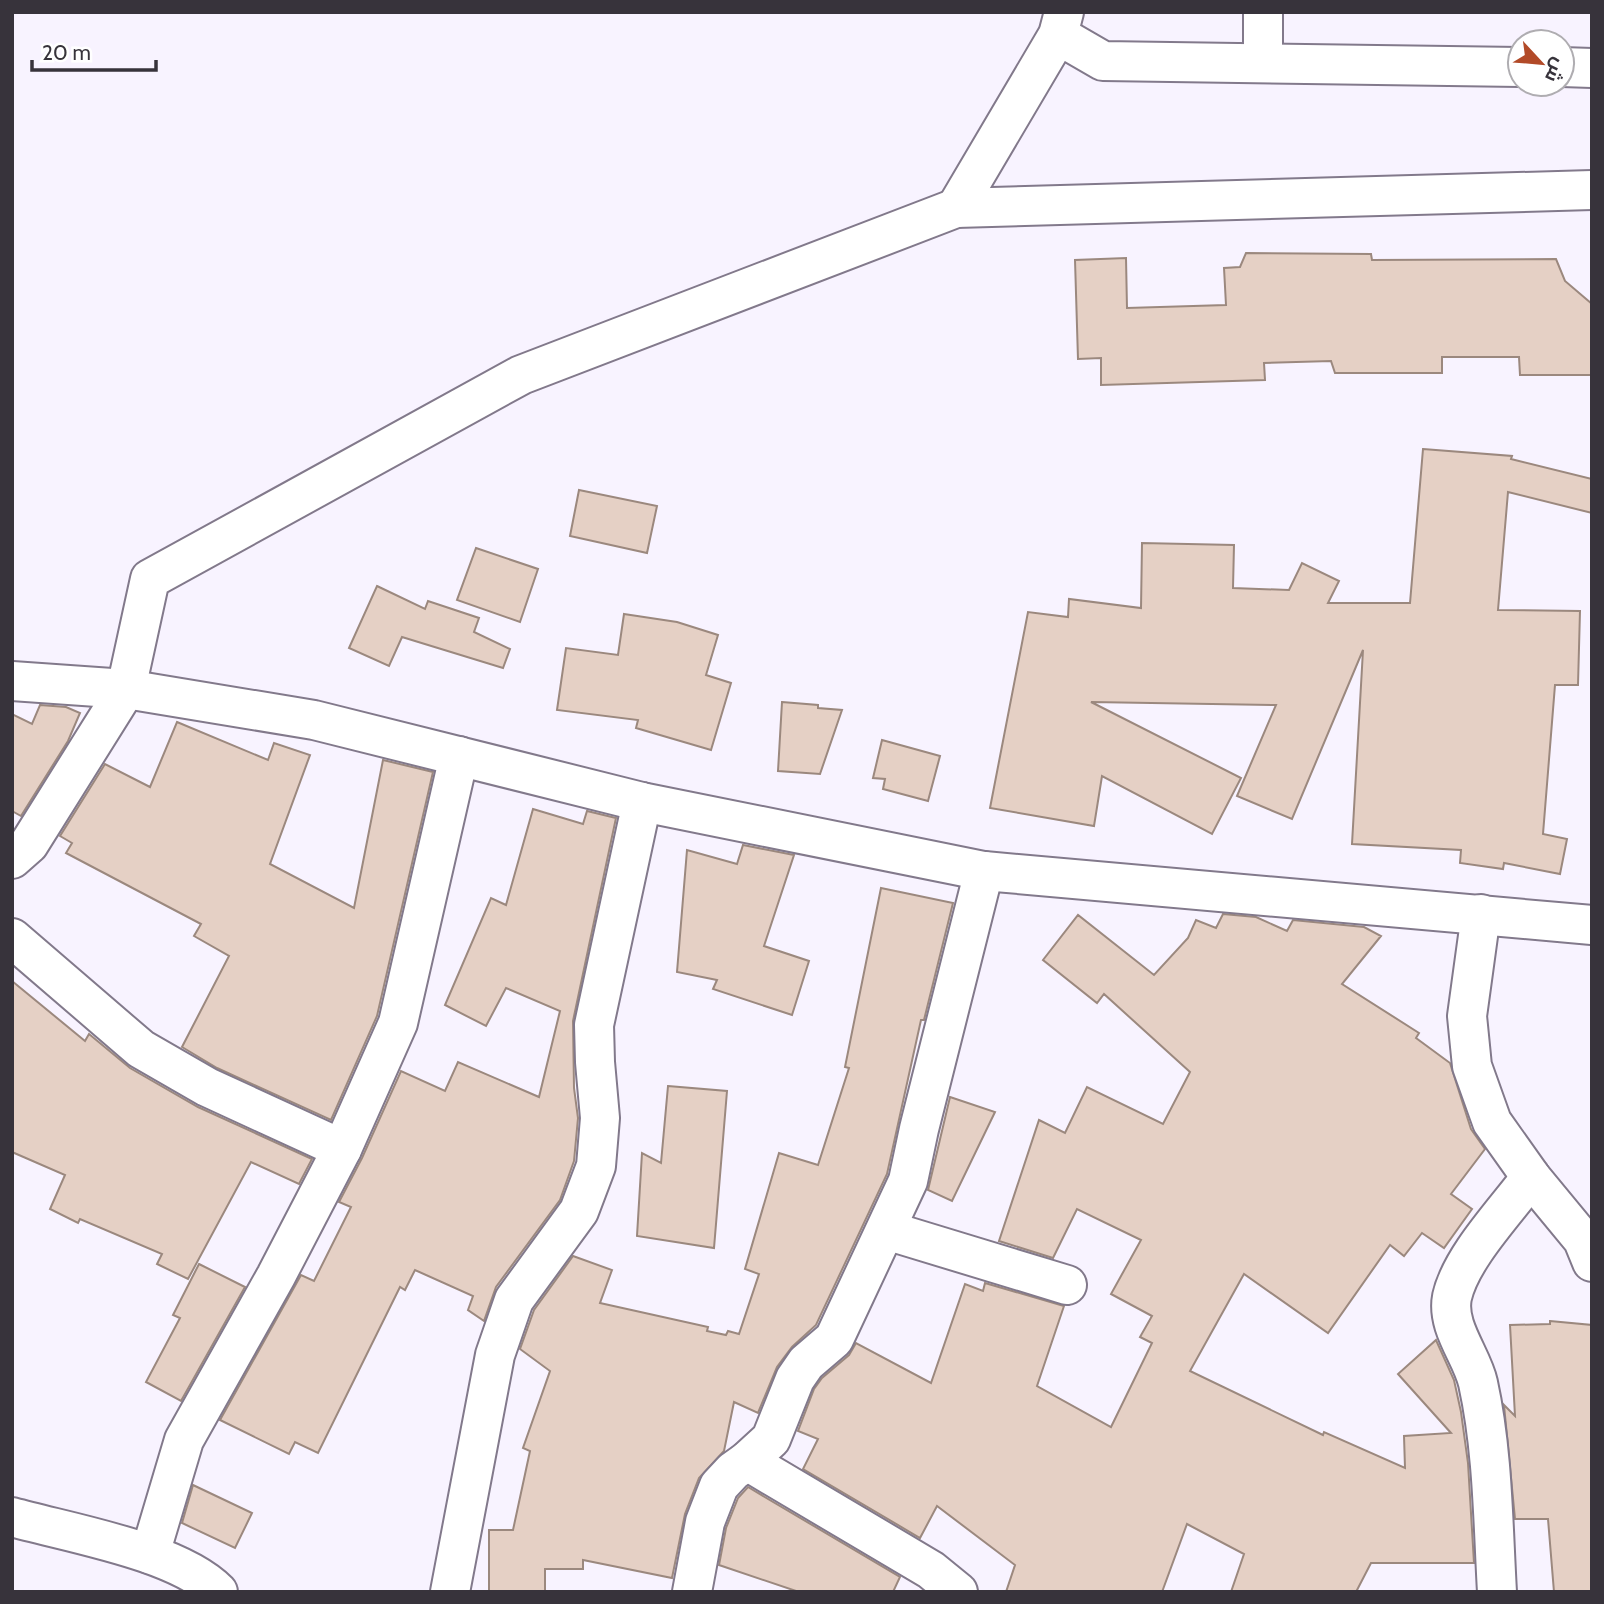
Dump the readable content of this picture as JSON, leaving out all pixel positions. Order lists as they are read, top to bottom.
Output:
{
  "scale_bar": "20 m",
  "north": "bottom right"
}
